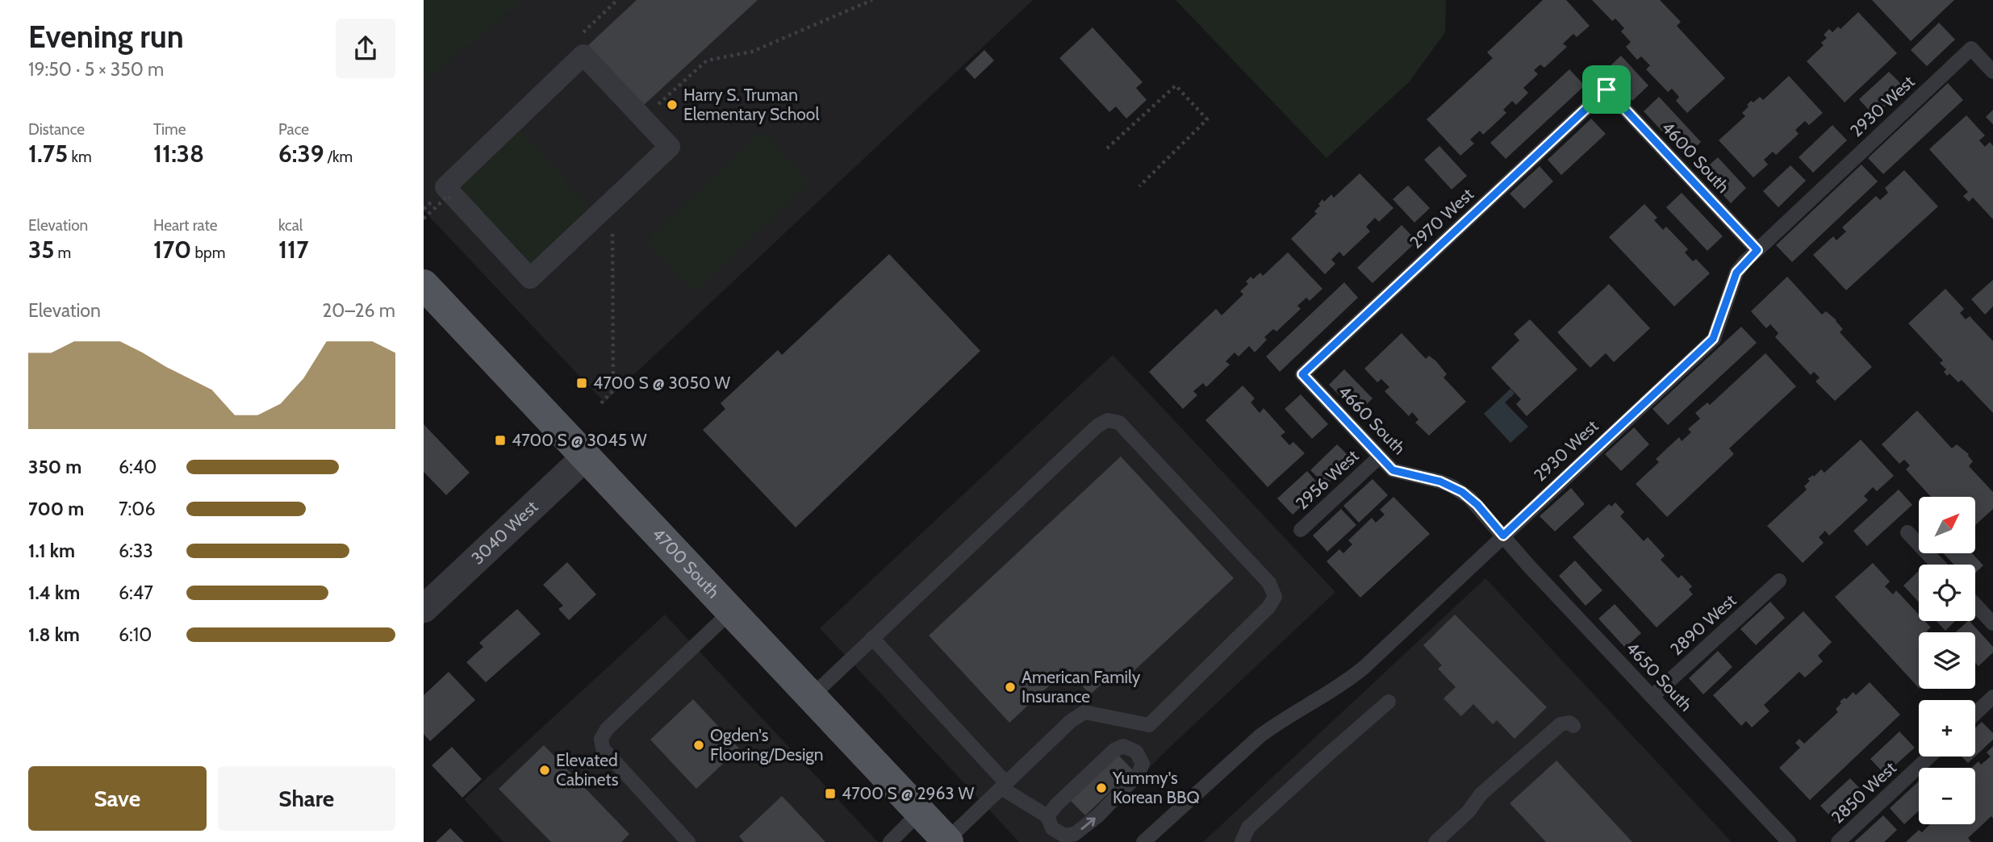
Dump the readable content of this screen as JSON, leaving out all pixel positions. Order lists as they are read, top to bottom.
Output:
{
  "streets": {
    "main road": ["4700 South"],
    "street": ["3040 West"],
    "lane": [
      "2930 West",
      "4600 South",
      "2970 West",
      "4660 South",
      "2956 West",
      "2890 West",
      "4650 South",
      "2850 West"
    ]
  },
  "crossings": [
    ["2930 West", "4600 South"],
    ["2930 West", "4660 South"],
    ["2930 West", "4650 South"],
    ["4600 South", "2970 West"],
    ["2970 West", "4660 South"],
    ["4660 South", "2956 West"],
    ["4660 South", "4650 South"],
    ["3040 West", "4700 South"],
    ["2890 West", "4650 South"]
  ],
  "places": {
    "other": [
      "Harry S. Truman Elementary School",
      "American Family Insurance",
      "Ogden's Flooring/Design",
      "Elevated Cabinets",
      "Yummy's Korean BBQ"
    ],
    "transit": ["4700 S @ 3050 W", "4700 S @ 3045 W", "4700 S @ 2963 W"]
  },
  "north": "top right",
  "page": {
    "heading": ["Evening run", "19:50 · 5 × 350 m"],
    "stats": [
      ["Distance", "1.75 km"],
      ["Time", "11:38"],
      ["Pace", "6:39 /km"],
      ["Elevation", "35 m"],
      ["Heart rate", "170 bpm"],
      ["kcal", "117"]
    ],
    "chart": ["Elevation", "20–26 m"],
    "list": [
      {
        "name": "350 m",
        "note": "6:40"
      },
      {
        "name": "700 m",
        "note": "7:06"
      },
      {
        "name": "1.1 km",
        "note": "6:33"
      },
      {
        "name": "1.4 km",
        "note": "6:47"
      },
      {
        "name": "1.8 km",
        "note": "6:10"
      }
    ],
    "map_buttons": ["+", "−"],
    "buttons": ["Save", "Share"]
  }
}
